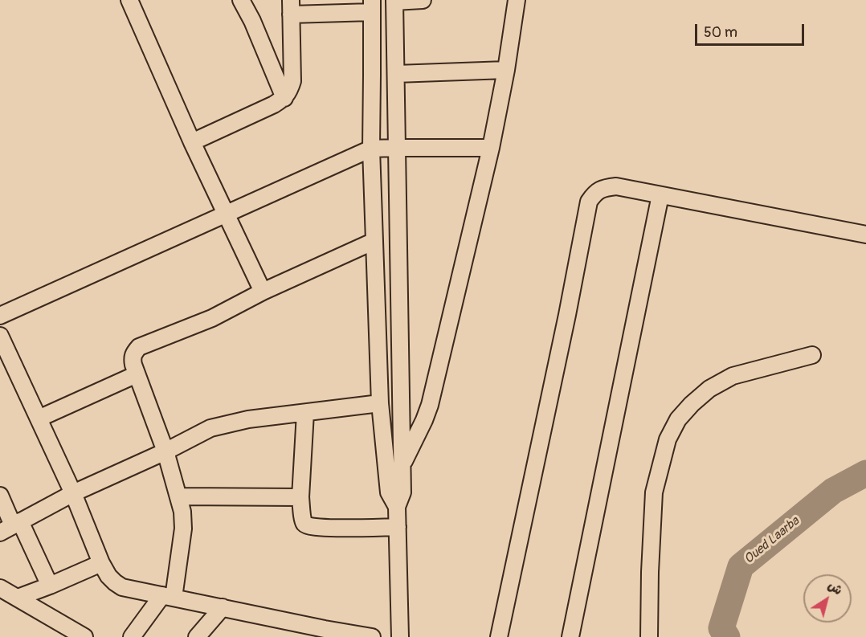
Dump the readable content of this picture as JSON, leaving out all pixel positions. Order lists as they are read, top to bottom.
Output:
{
  "water": ["Oued Laarba"],
  "scale_bar": "50 m",
  "north": "top right"
}
